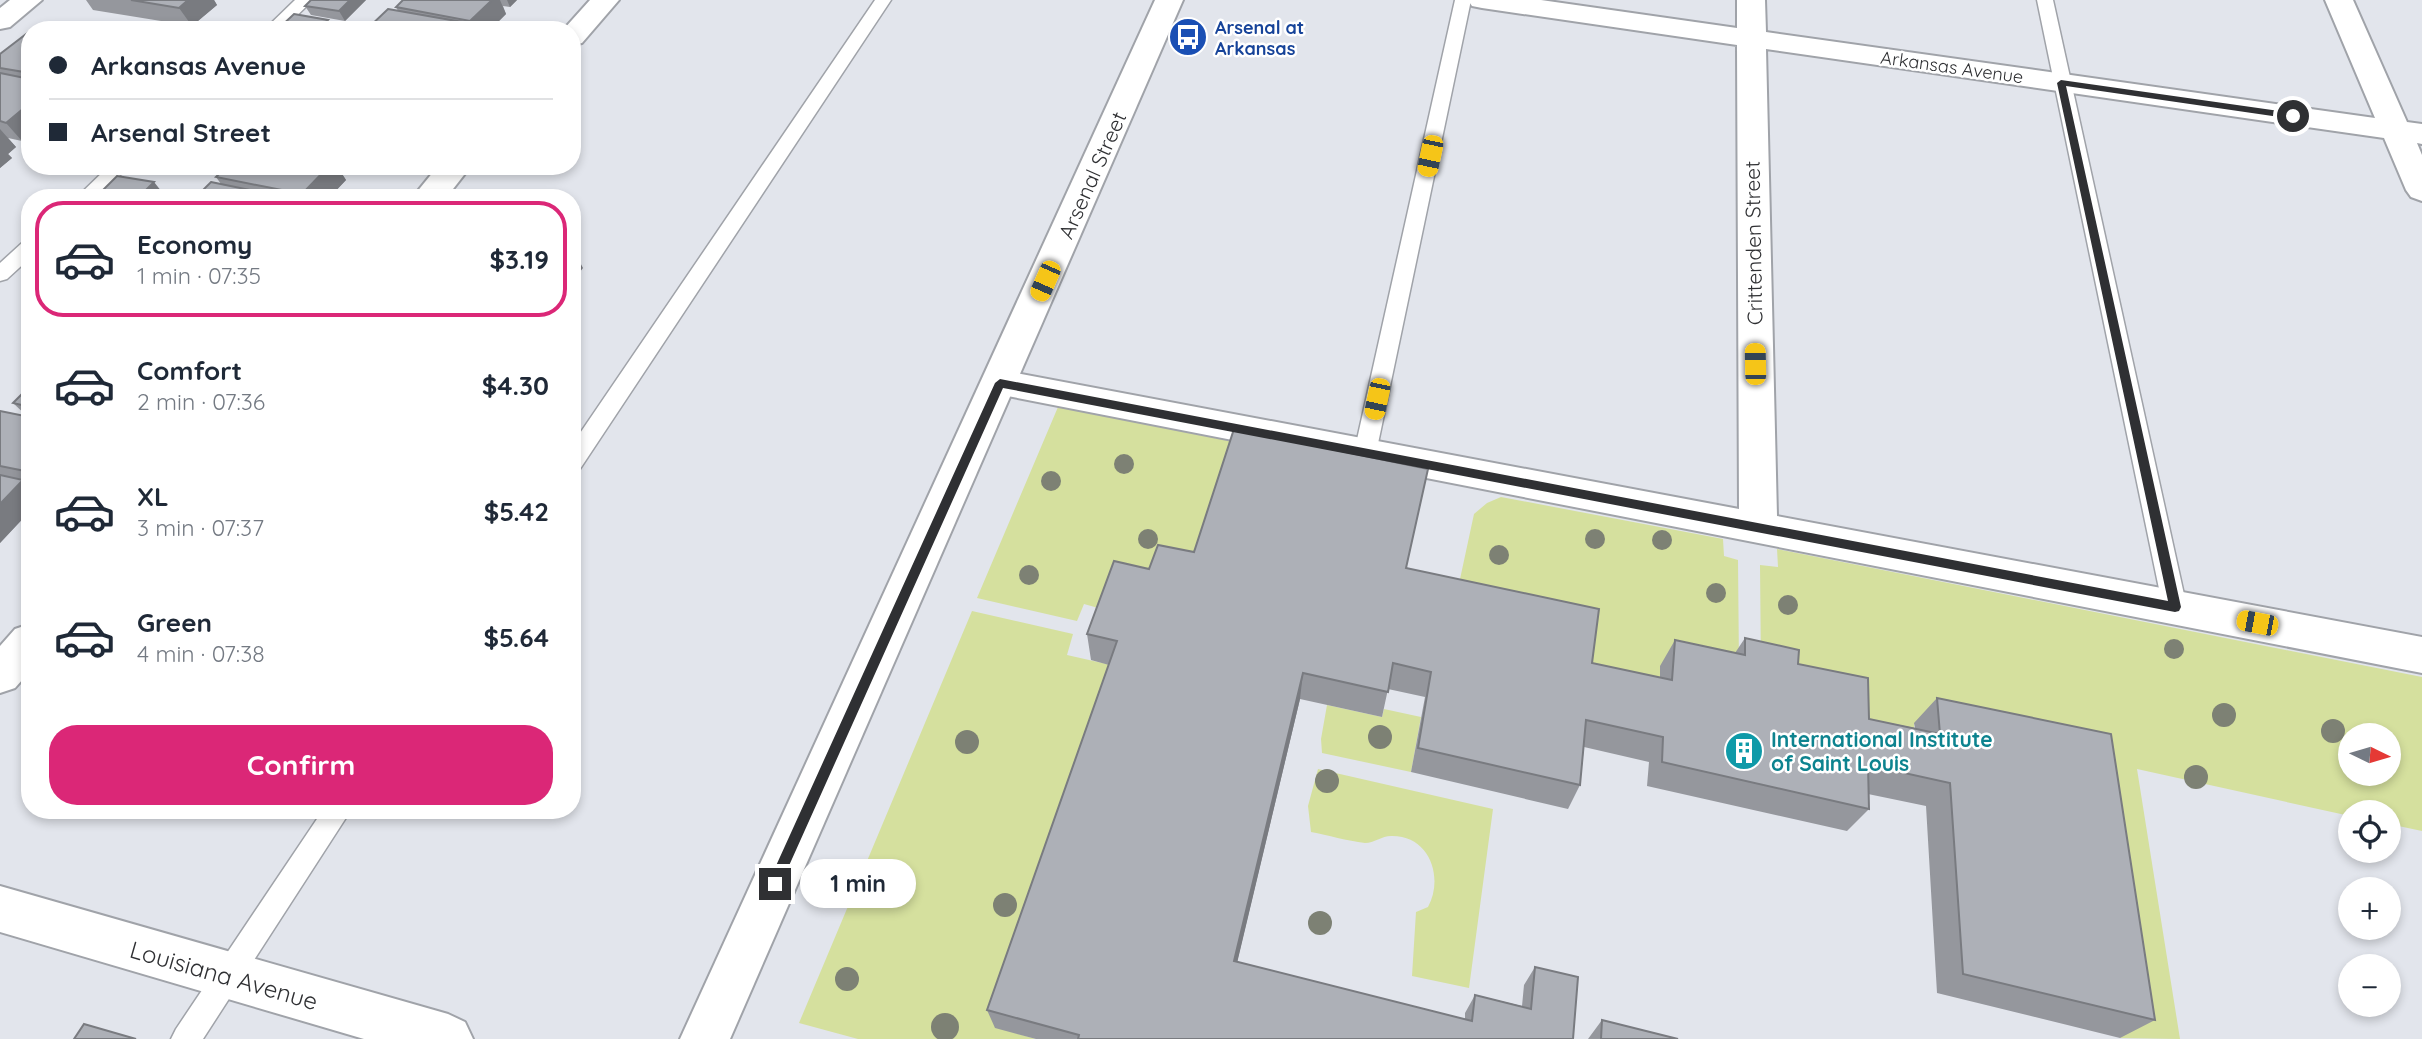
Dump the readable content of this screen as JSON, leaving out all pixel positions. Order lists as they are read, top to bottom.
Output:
{
  "streets": {
    "street": [
      "Arkansas Avenue",
      "Arsenal Street",
      "Crittenden Street",
      "Louisiana Avenue"
    ]
  },
  "crossings": [
    ["Arkansas Avenue", "Crittenden Street"]
  ],
  "places": {
    "bus stop": ["Arsenal at Arkansas"],
    "building": ["International Institute of Saint Louis"]
  },
  "north": "right",
  "page": {
    "banner": ["Arkansas Avenue", "Arsenal Street"],
    "list": [
      {
        "name": "Economy",
        "note": "1 min · 07:35",
        "value": "$3.19"
      },
      {
        "name": "Comfort",
        "note": "2 min · 07:36",
        "value": "$4.30"
      },
      {
        "name": "XL",
        "note": "3 min · 07:37",
        "value": "$5.42"
      },
      {
        "name": "Green",
        "note": "4 min · 07:38",
        "value": "$5.64"
      }
    ],
    "buttons": "Confirm",
    "map_buttons": ["+", "−"],
    "bubble": "1 min"
  }
}
